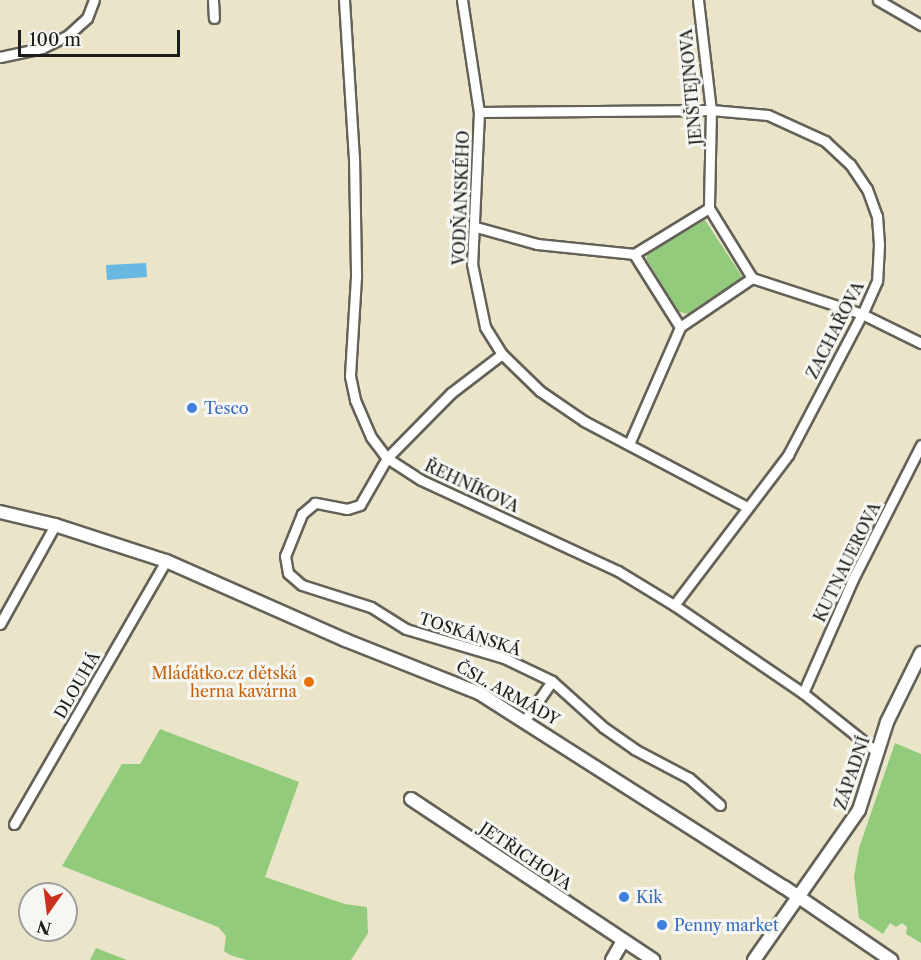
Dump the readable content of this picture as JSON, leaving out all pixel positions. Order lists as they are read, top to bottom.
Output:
{
  "streets": {
    "main road": ["ČSL. ARMÁDY", "ZÁPADNÍ", "JETŘICHOVA"],
    "street": [
      "JENŠTEJNOVA",
      "VODŇANSKÉHO",
      "ZACHAŘOVA",
      "ŘEHNÍKOVA",
      "KUTNAUEROVA",
      "TOSKÁNSKÁ",
      "DLOUHÁ"
    ]
  },
  "crossings": [
    ["JENŠTEJNOVA", "ZACHAŘOVA"],
    ["VODŇANSKÉHO", "ZACHAŘOVA"],
    ["ZACHAŘOVA", "ŘEHNÍKOVA"],
    ["ŘEHNÍKOVA", "KUTNAUEROVA"],
    ["ŘEHNÍKOVA", "TOSKÁNSKÁ"],
    ["ŘEHNÍKOVA", "ZÁPADNÍ"],
    ["DLOUHÁ", "ČSL. ARMÁDY"],
    ["ČSL. ARMÁDY", "ZÁPADNÍ"]
  ],
  "places": [
    "Tesco",
    "Mláďátko.cz dětská herna kavárna",
    "Kik",
    "Penny market"
  ],
  "scale_bar": "100 m",
  "north": "bottom"
}
